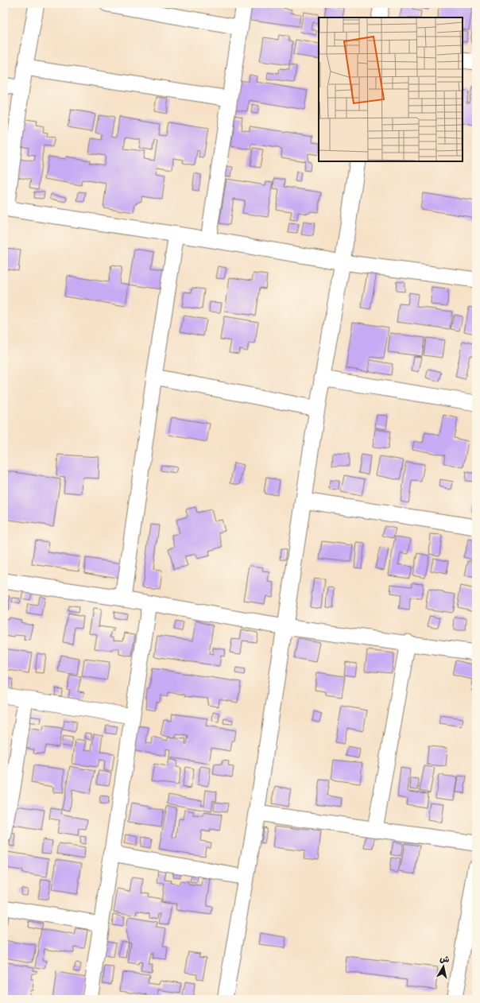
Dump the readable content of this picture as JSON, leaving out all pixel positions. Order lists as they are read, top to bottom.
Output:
{
  "north": "top"
}
